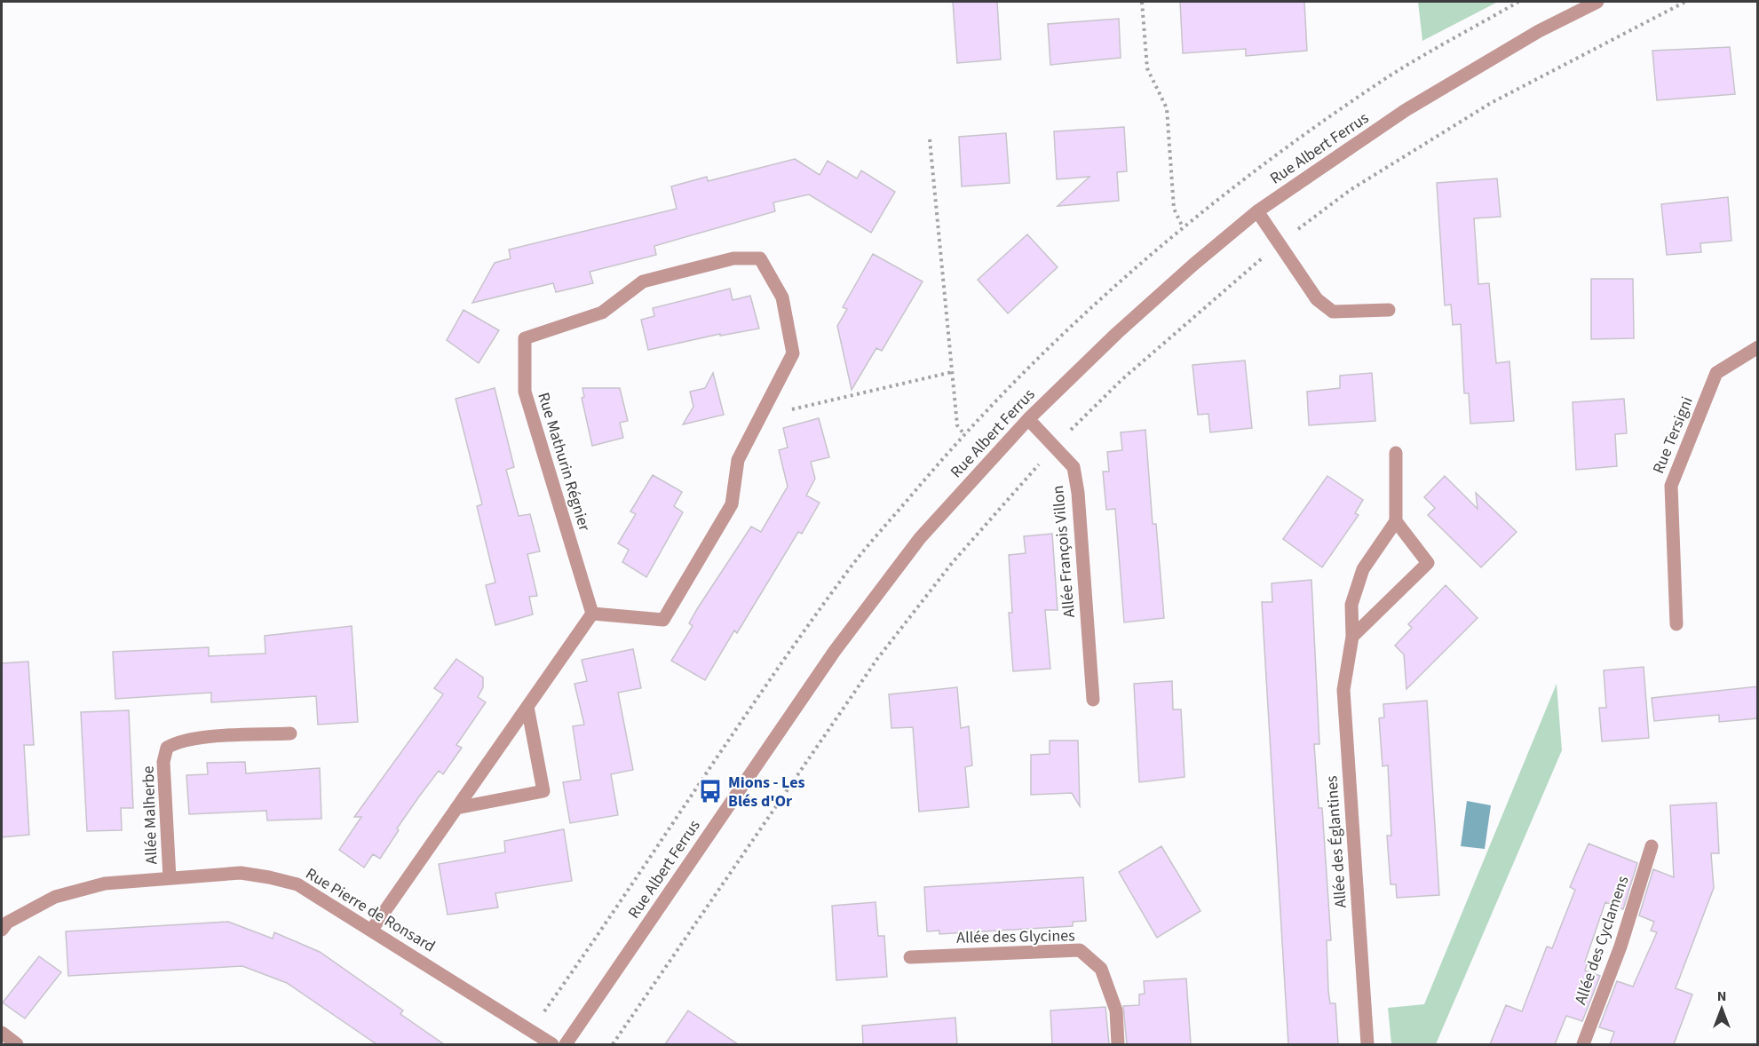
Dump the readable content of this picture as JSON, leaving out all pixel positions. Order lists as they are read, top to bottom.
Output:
{
  "streets": {
    "street": [
      "Rue Albert Ferrus",
      "Rue Tersigni",
      "Rue Mathurin Régnier",
      "Allée François Villon",
      "Allée Malherbe",
      "Allée des Églantines",
      "Rue Pierre de Ronsard",
      "Allée des Glycines",
      "Allée des Cyclamens"
    ]
  },
  "crossings": [
    ["Rue Albert Ferrus", "Allée François Villon"],
    ["Allée Malherbe", "Rue Pierre de Ronsard"]
  ],
  "places": {
    "bus stop": ["Mions - Les Blés d'Or"]
  },
  "north": "top"
}
